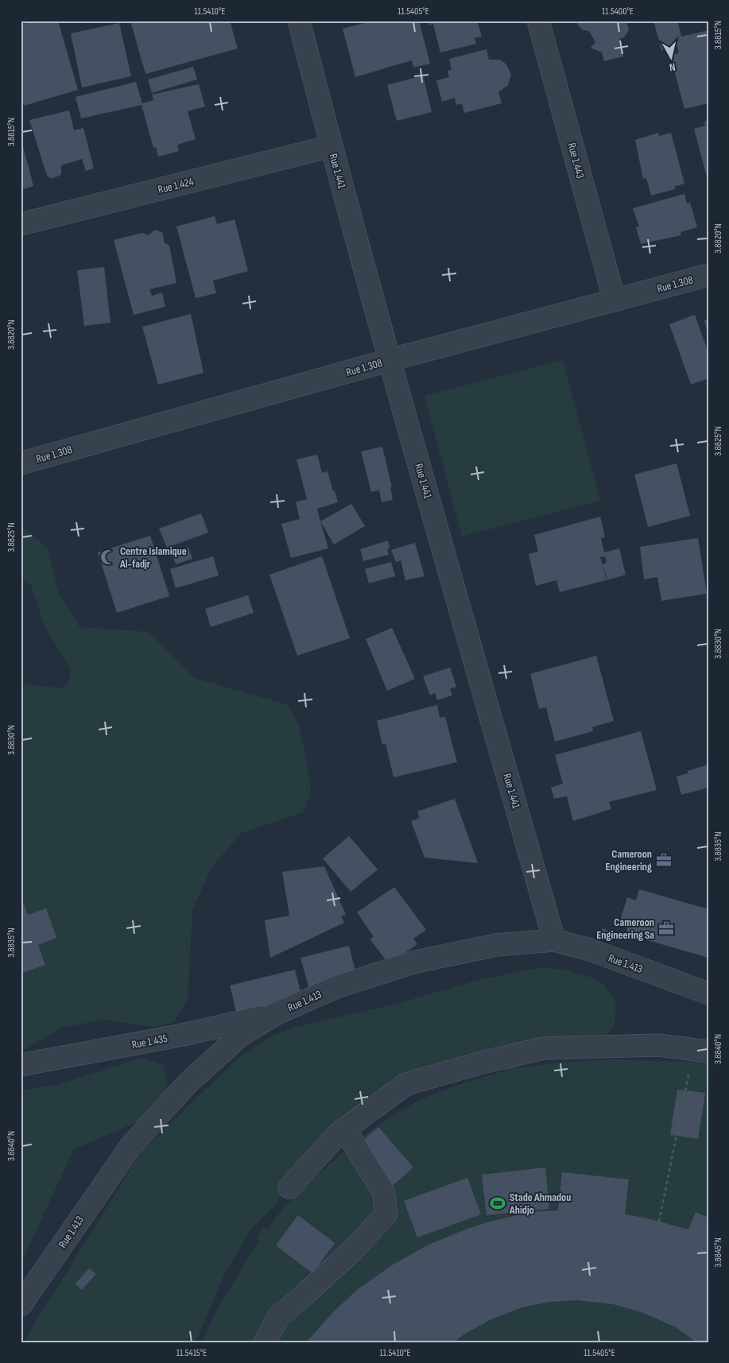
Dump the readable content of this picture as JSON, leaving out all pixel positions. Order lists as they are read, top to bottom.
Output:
{
  "streets": {
    "street": [
      "Rue 1.443",
      "Rue 1.441",
      "Rue 1.424",
      "Rue 1.308",
      "Rue 1.413",
      "Rue 1.435"
    ]
  },
  "crossings": [
    ["Rue 1.443", "Rue 1.308"],
    ["Rue 1.441", "Rue 1.424"],
    ["Rue 1.441", "Rue 1.308"],
    ["Rue 1.441", "Rue 1.413"],
    ["Rue 1.413", "Rue 1.435"]
  ],
  "places": {
    "mosque": ["Centre Islamique Al-fadjr"],
    "office": ["Cameroon Engineering", "Cameroon Engineering Sa"],
    "sports": ["Stade Ahmadou Ahidjo"]
  },
  "north": "bottom",
  "coordinates": [
    "11.5410°E",
    "11.5405°E",
    "11.5400°E",
    "3.8815°N",
    "3.8820°N",
    "3.8825°N",
    "3.8830°N",
    "3.8835°N",
    "3.8840°N",
    "3.8845°N",
    "11.5415°E"
  ]
}
